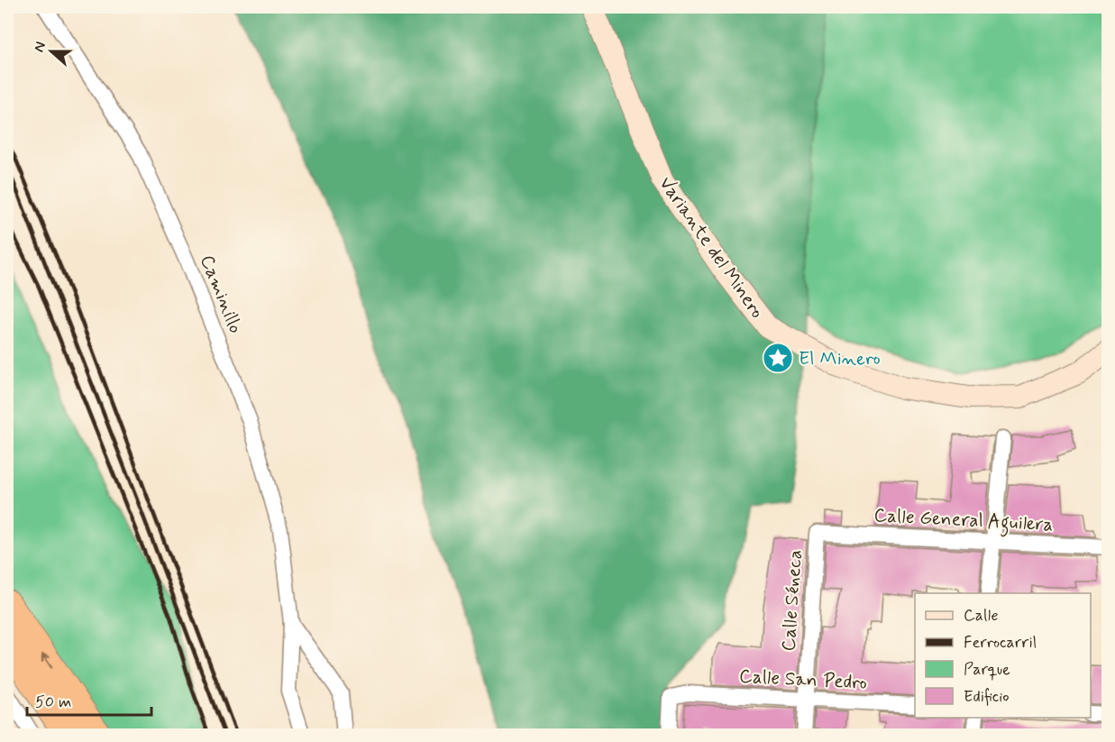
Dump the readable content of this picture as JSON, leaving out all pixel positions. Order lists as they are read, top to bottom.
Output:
{
  "streets": {
    "street": [
      "Variante del Minero",
      "Caminillo",
      "Calle General Aguilera",
      "Calle Séneca",
      "Calle San Pedro"
    ]
  },
  "crossings": [
    ["Calle General Aguilera", "Calle Séneca"],
    ["Calle Séneca", "Calle San Pedro"]
  ],
  "places": {
    "place": ["El Minero"]
  },
  "legend": [
    "Calle",
    "Ferrocarril",
    "Parque",
    "Edificio"
  ],
  "scale_bar": "50 m",
  "north": "left"
}
